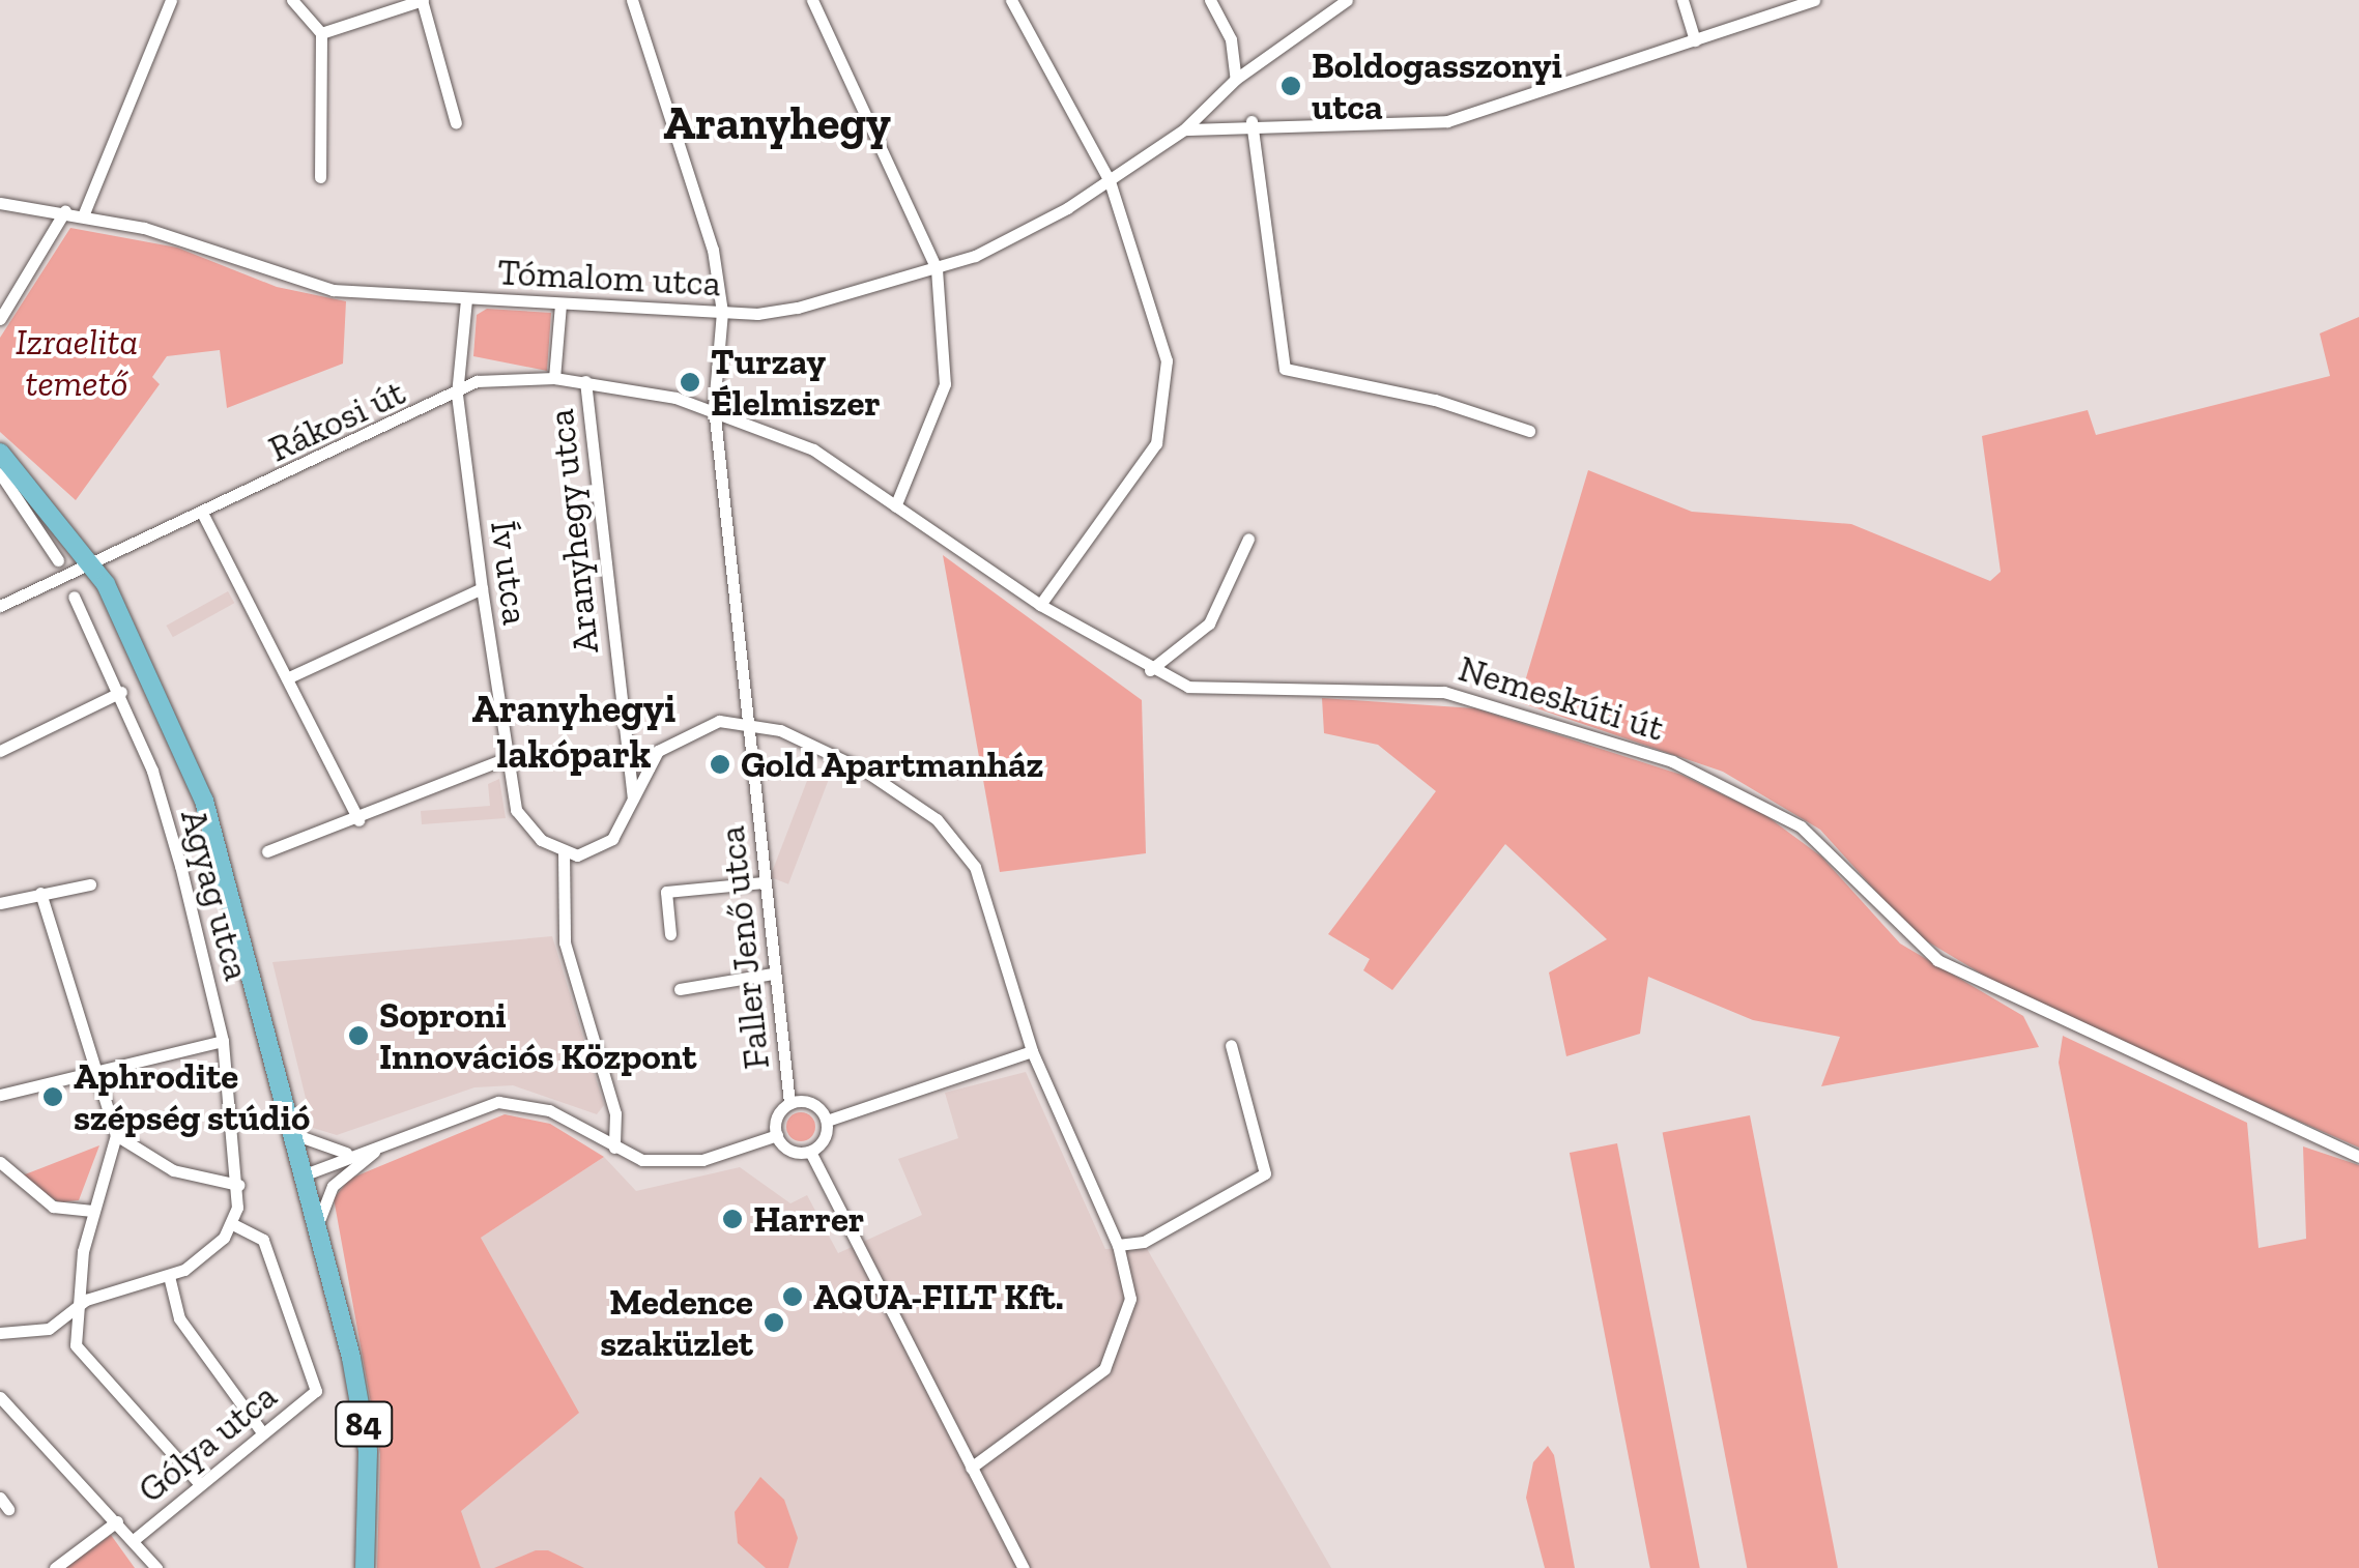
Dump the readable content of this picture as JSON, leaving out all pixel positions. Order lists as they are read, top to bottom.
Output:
{
  "streets": {
    "main road": ["84"],
    "street": [
      "Tómalom utca",
      "Rákosi út",
      "Aranyhegy utca",
      "Ív utca",
      "Nemeskúti út",
      "Agyag utca",
      "Faller Jenő utca",
      "Gólya utca"
    ]
  },
  "crossings": [
    ["Tómalom utca", "Ív utca"],
    ["Tómalom utca", "Faller Jenő utca"],
    ["Rákosi út", "Aranyhegy utca"],
    ["Rákosi út", "Ív utca"],
    ["Rákosi út", "Nemeskúti út"],
    ["Rákosi út", "Faller Jenő utca"],
    ["Rákosi út", "84"],
    ["Nemeskúti út", "Faller Jenő utca"],
    ["Agyag utca", "Gólya utca"]
  ],
  "districts": ["Aranyhegy", "Aranyhegyi lakópark"],
  "parks": ["Izraelita temető"],
  "places": [
    "Boldogasszonyi utca",
    "Turzay Élelmiszer",
    "Gold Apartmanház",
    "Soproni Innovációs Központ",
    "Aphrodite szépség stúdió",
    "Harrer",
    "AQUA-FILT Kft.",
    "Medence szaküzlet"
  ]
}
